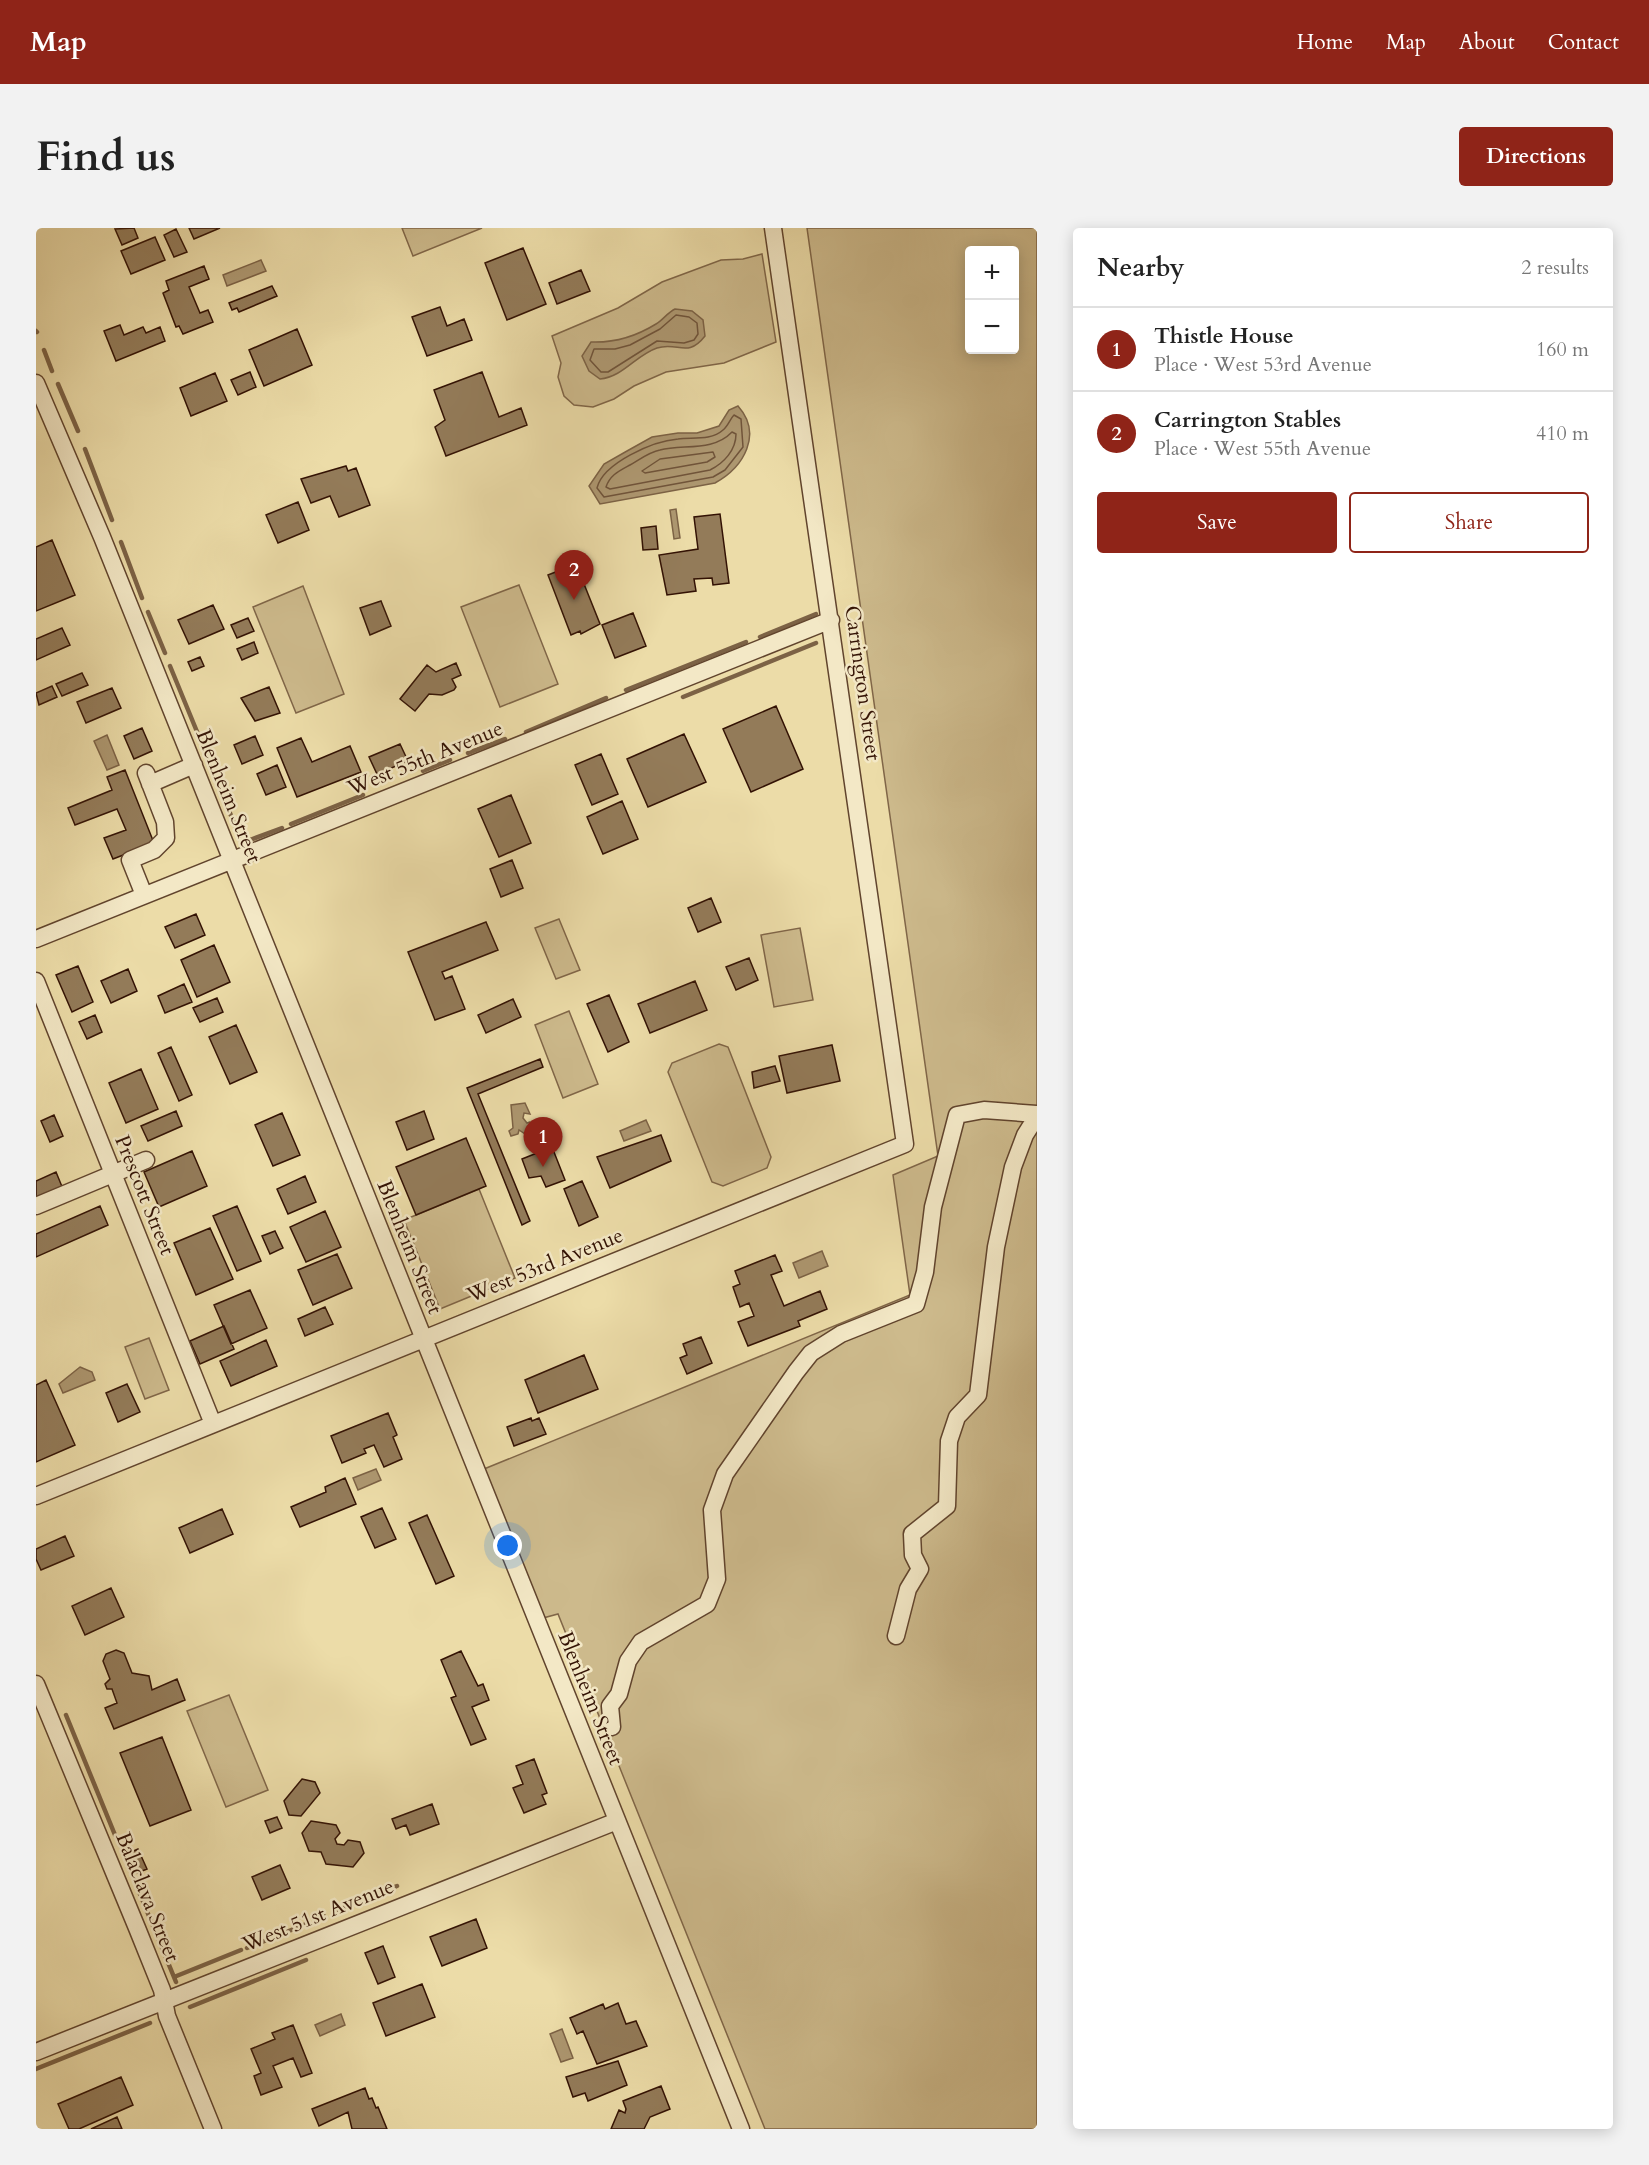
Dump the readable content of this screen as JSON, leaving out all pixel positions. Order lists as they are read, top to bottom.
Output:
{
  "streets": {
    "street": [
      "Carrington Street",
      "West 55th Avenue",
      "Blenheim Street",
      "Prescott Street",
      "West 53rd Avenue",
      "Balaclava Street",
      "West 51st Avenue"
    ]
  },
  "crossings": [
    ["Carrington Street", "West 55th Avenue"],
    ["Carrington Street", "West 53rd Avenue"],
    ["West 55th Avenue", "Blenheim Street"],
    ["Blenheim Street", "West 53rd Avenue"],
    ["Blenheim Street", "West 51st Avenue"],
    ["Prescott Street", "West 53rd Avenue"],
    ["Balaclava Street", "West 51st Avenue"]
  ],
  "page": {
    "header": "Map",
    "nav": [
      "Home",
      "Map",
      "About",
      "Contact"
    ],
    "buttons": [
      "Directions",
      ["Save", "Share"]
    ],
    "title": "Find us",
    "heading": ["Nearby", "2 results"],
    "map_buttons": ["+", "−"],
    "list": [
      {
        "mark": "1",
        "name": "Thistle House",
        "note": "Place · West 53rd Avenue",
        "value": "160 m"
      },
      {
        "mark": "2",
        "name": "Carrington Stables",
        "note": "Place · West 55th Avenue",
        "value": "410 m"
      }
    ],
    "pins": ["2", "1"]
  }
}
